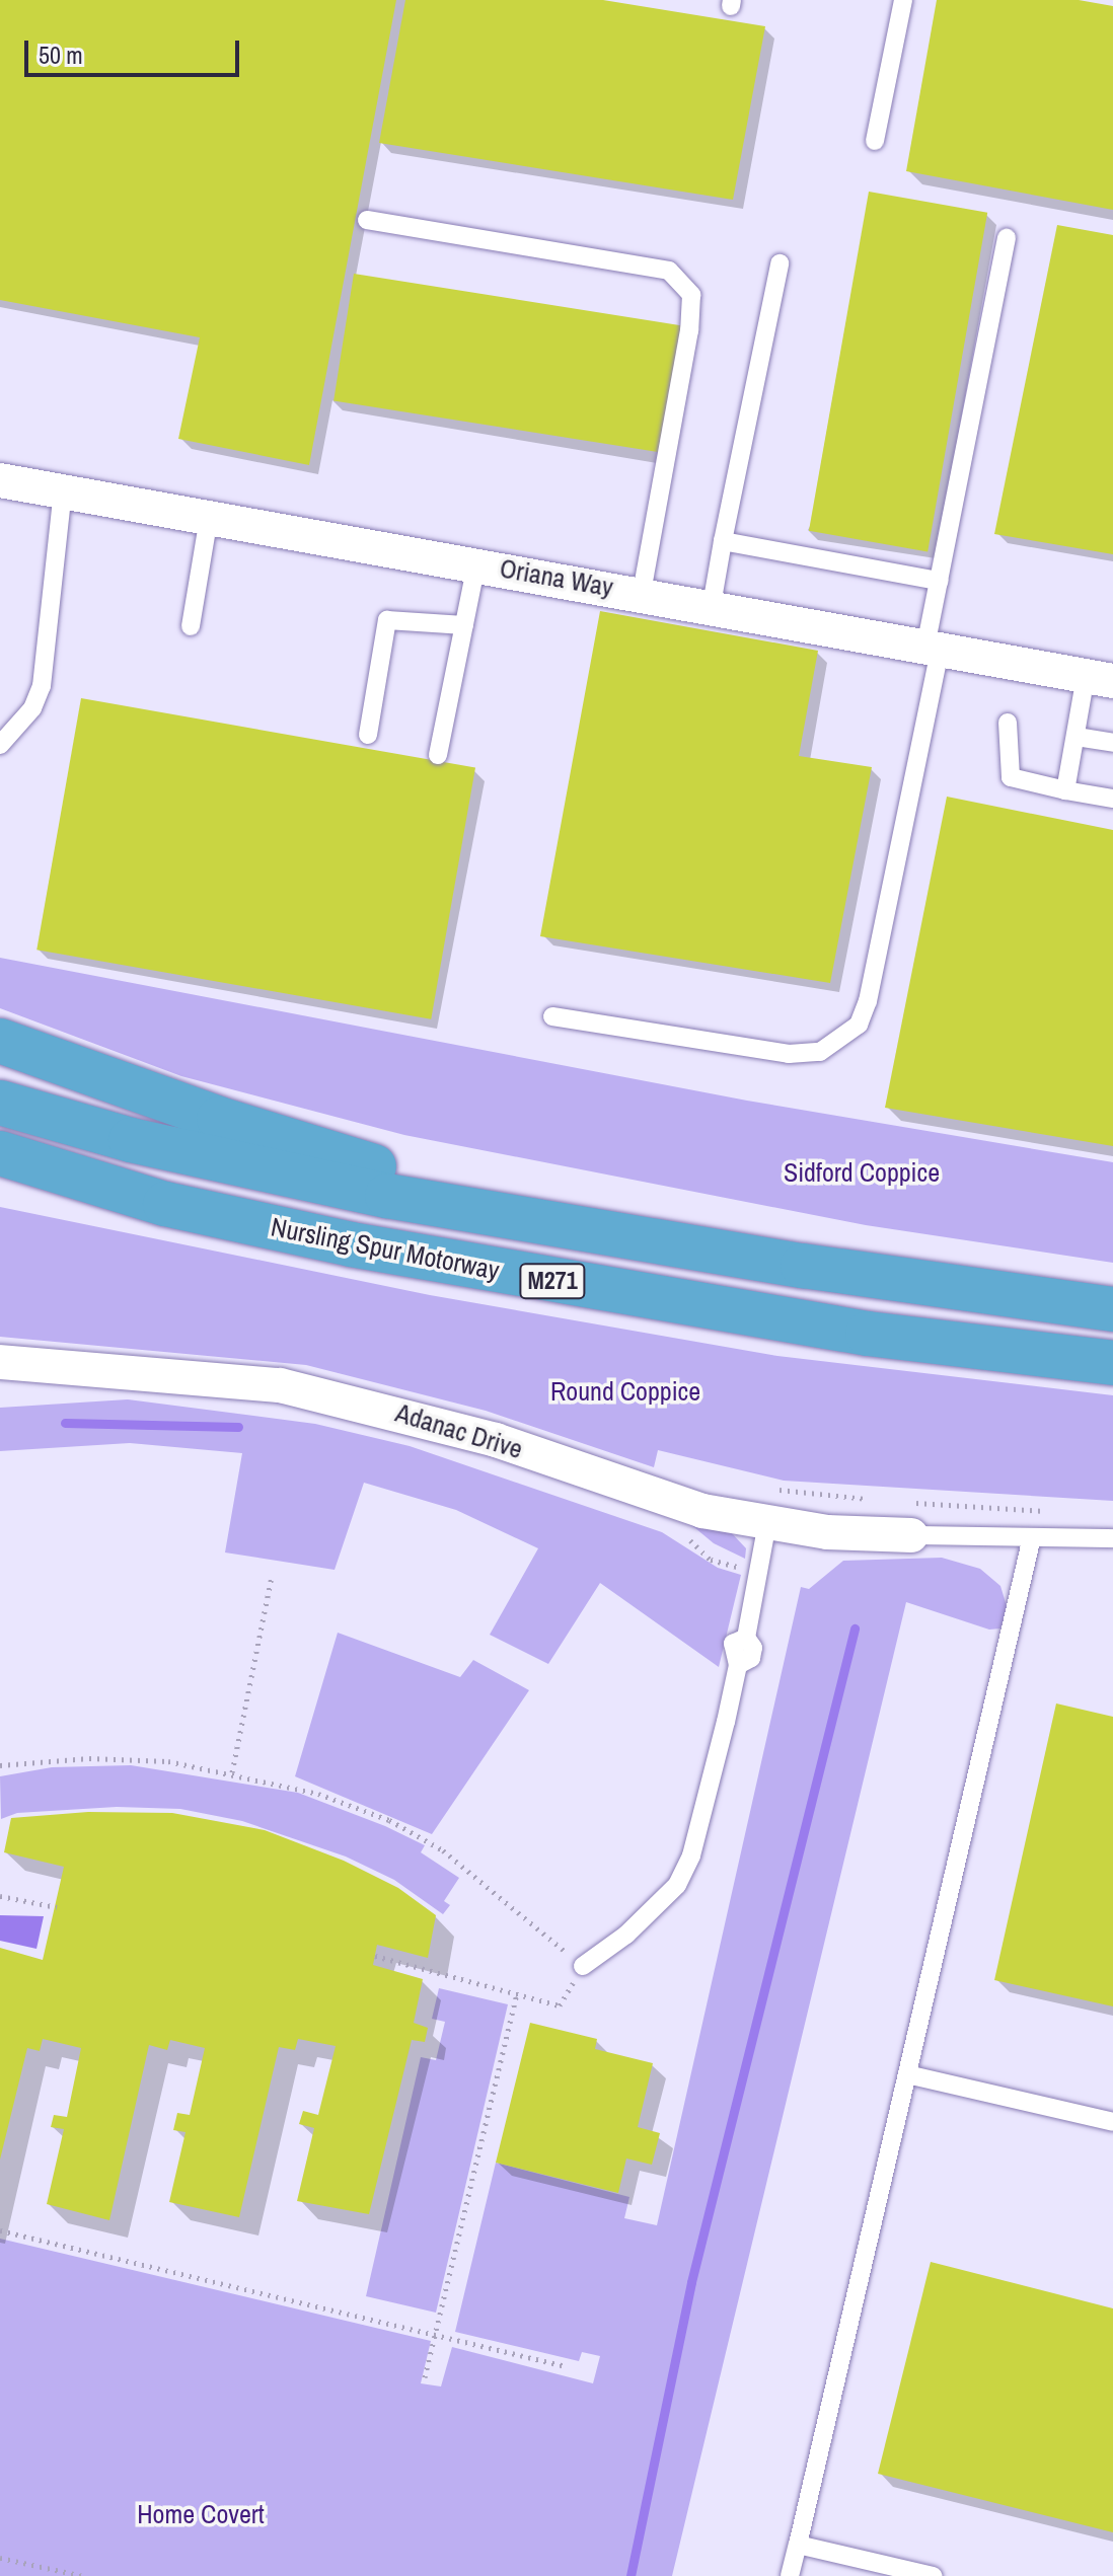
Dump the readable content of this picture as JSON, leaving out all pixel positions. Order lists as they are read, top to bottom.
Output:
{
  "streets": {
    "highway": ["Nursling Spur Motorway", "M271"],
    "street": ["Oriana Way", "Adanac Drive"]
  },
  "crossings": [
    ["Nursling Spur Motorway", "M271"]
  ],
  "parks": ["Sidford Coppice", "Round Coppice", "Home Covert"],
  "scale_bar": "50 m"
}
